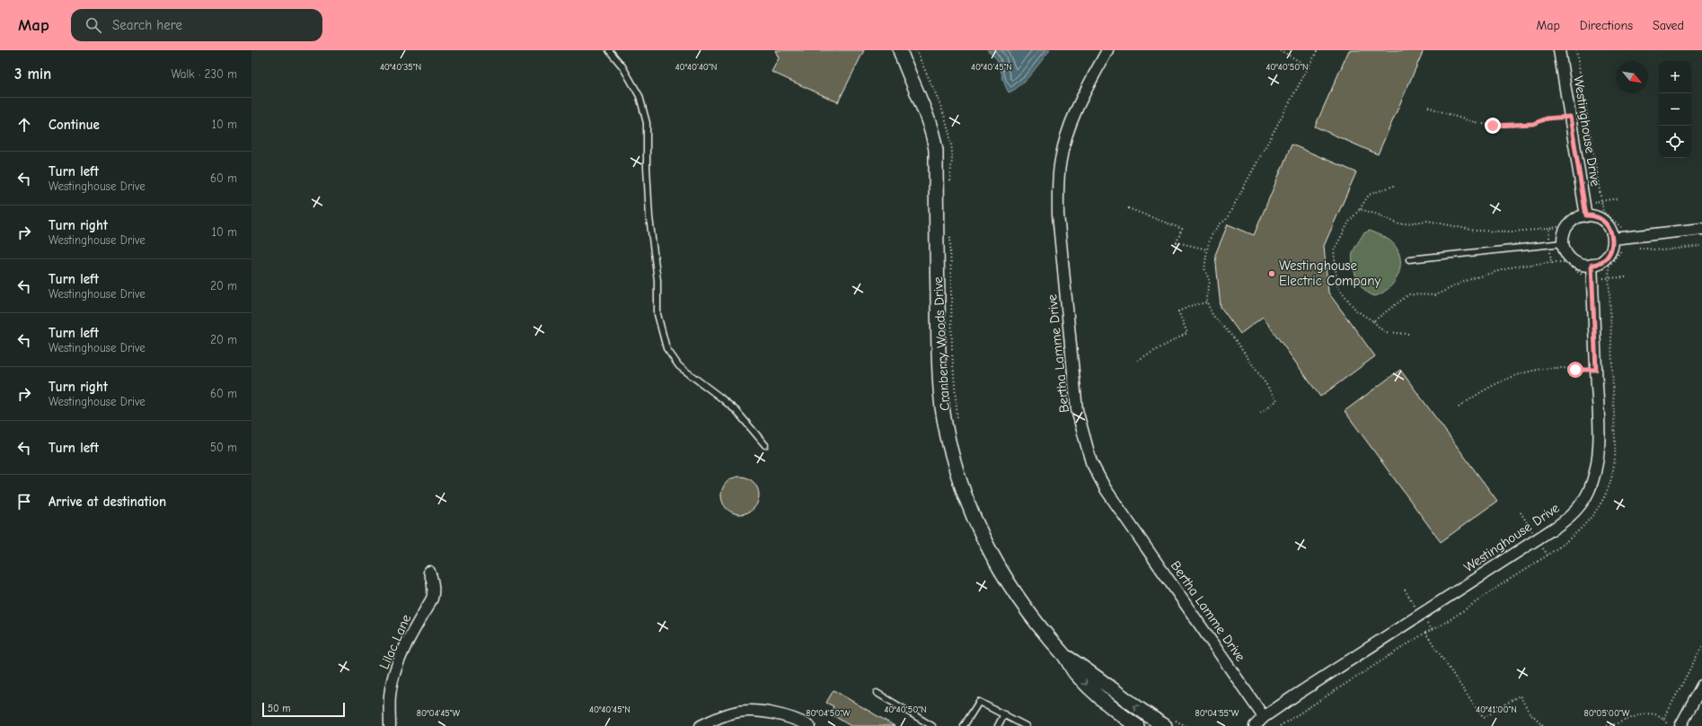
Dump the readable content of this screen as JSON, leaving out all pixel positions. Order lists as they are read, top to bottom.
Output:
{
  "streets": {
    "street": [
      "Westinghouse Drive",
      "Cranberry Woods Drive",
      "Bertha Lamme Drive",
      "Lilac Lane"
    ]
  },
  "crossings": [
    ["Westinghouse Drive", "Bertha Lamme Drive"]
  ],
  "places": ["Westinghouse Electric Company"],
  "scale_bar": "50 m",
  "north": "bottom right",
  "page": {
    "header": "Map",
    "search": "Search here",
    "nav": ["Map", "Directions", "Saved"],
    "heading": ["3 min", "Walk · 230 m"],
    "map_buttons": ["+", "−"],
    "list": [
      ["Continue", "10 m"],
      ["Turn left", "Westinghouse Drive", "60 m"],
      ["Turn right", "Westinghouse Drive", "10 m"],
      ["Turn left", "Westinghouse Drive", "20 m"],
      ["Turn left", "Westinghouse Drive", "20 m"],
      ["Turn right", "Westinghouse Drive", "60 m"],
      ["Turn left", "50 m"],
      "Arrive at destination"
    ],
    "scale": "50 m"
  },
  "coordinates": [
    "40°40'35\"N",
    "40°40'40\"N",
    "40°40'45\"N",
    "40°40'50\"N",
    "40°41'00\"N",
    "80°04'45\"W",
    "80°04'50\"W",
    "80°04'55\"W",
    "80°05'00\"W"
  ]
}
